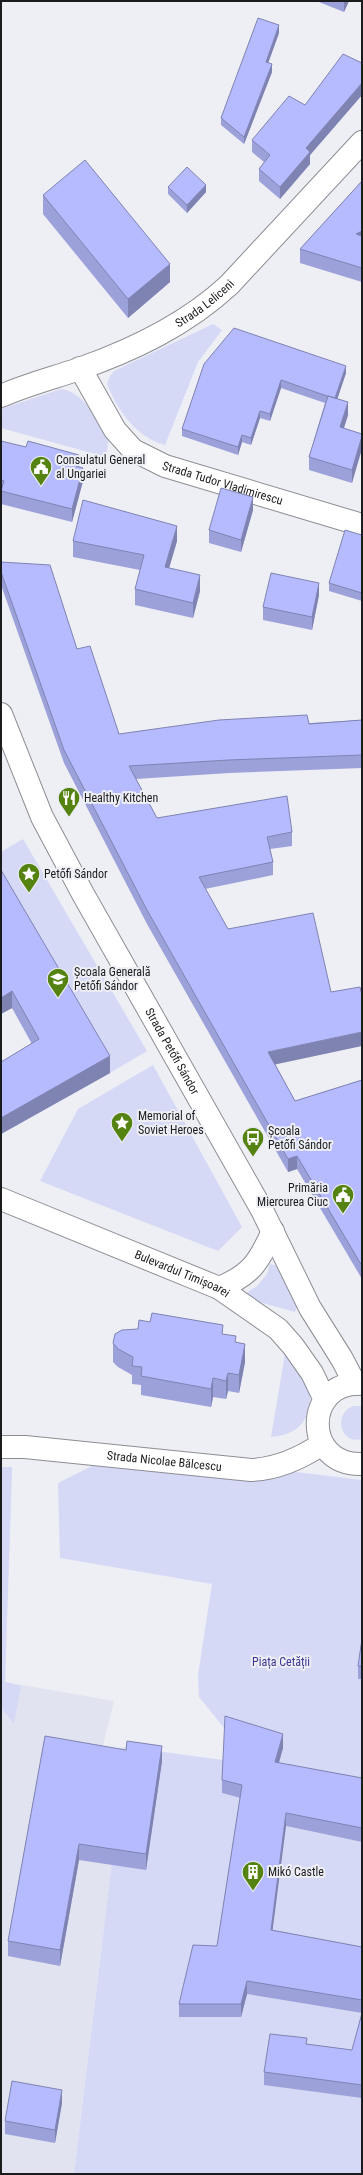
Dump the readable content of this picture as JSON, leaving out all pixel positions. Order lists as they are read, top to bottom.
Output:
{
  "streets": {
    "street": [
      "Strada Leliceni",
      "Strada Tudor Vladimirescu",
      "Strada Petőfi Sándor",
      "Bulevardul Timișoarei",
      "Strada Nicolae Bălcescu"
    ]
  },
  "crossings": [
    ["Strada Leliceni", "Strada Tudor Vladimirescu"]
  ],
  "parks": ["Piața Cetății"],
  "places": {
    "public building": ["Consulatul General al Ungariei", "Primăria Miercurea Ciuc"],
    "restaurant": ["Healthy Kitchen"],
    "place": ["Petőfi Sándor", "Memorial of Soviet Heroes"],
    "school or university": ["Școala Generală Petőfi Sándor"],
    "bus stop": ["Școala Petőfi Sándor"],
    "building": ["Mikó Castle"]
  }
}
